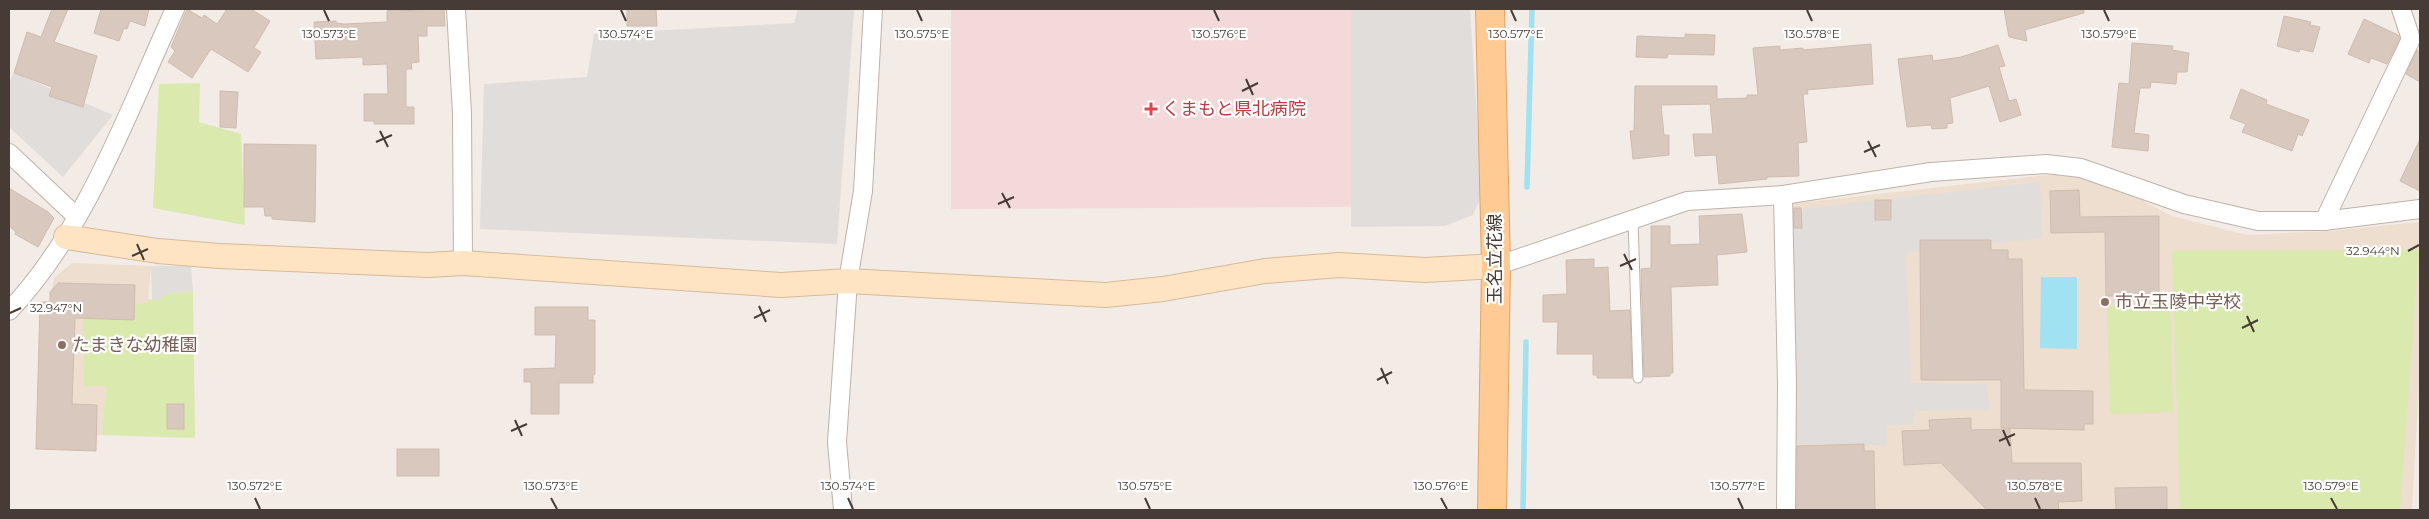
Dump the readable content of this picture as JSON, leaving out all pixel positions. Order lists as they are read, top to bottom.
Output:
{
  "streets": {
    "main road": ["玉名立花線"]
  },
  "places": {
    "health": ["くまもと県北病院"],
    "other": ["市立玉陵中学校", "たまきな幼稚園"]
  },
  "coordinates": [
    "130.573°E",
    "130.574°E",
    "130.575°E",
    "130.577°E",
    "130.578°E",
    "130.579°E",
    "130.576°E",
    "32.944°N",
    "32.947°N",
    "130.572°E"
  ]
}
